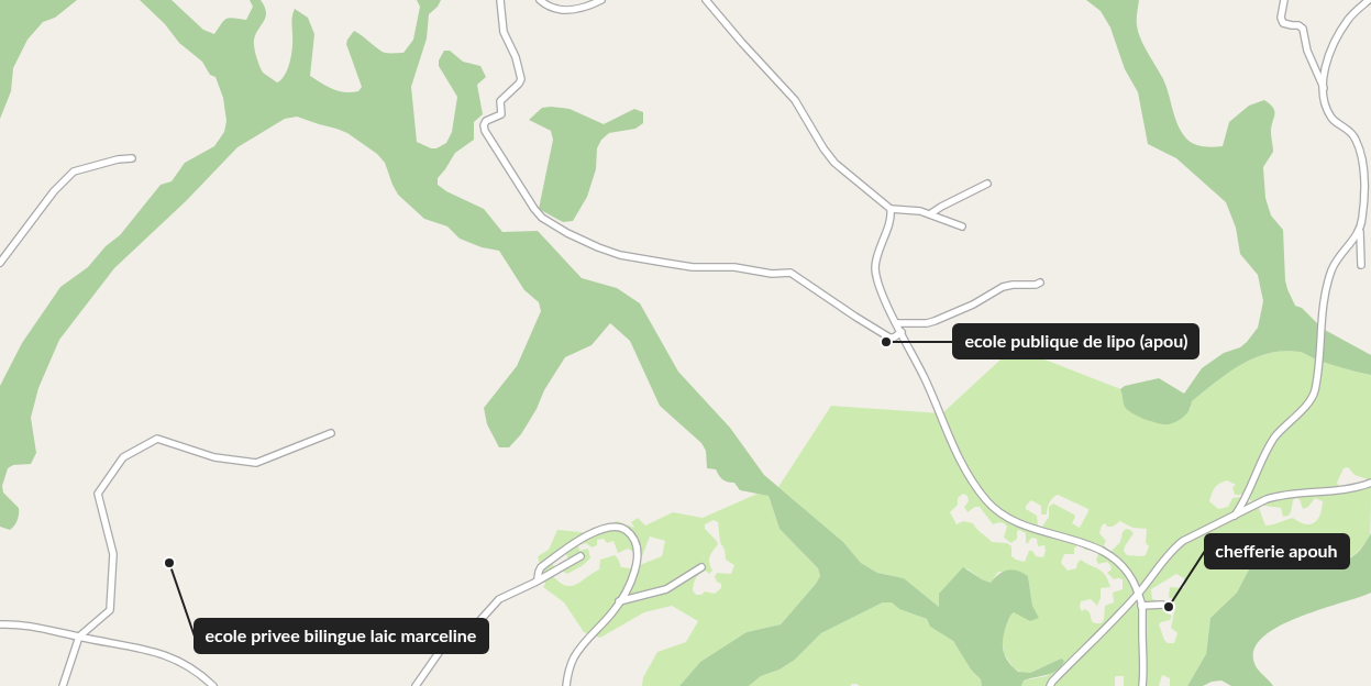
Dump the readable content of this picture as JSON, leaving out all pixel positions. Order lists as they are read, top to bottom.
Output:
{
  "places": ["ecole publique de lipo (apou)", "ecole privee bilingue laic marceline", "chefferie apouh"]
}
